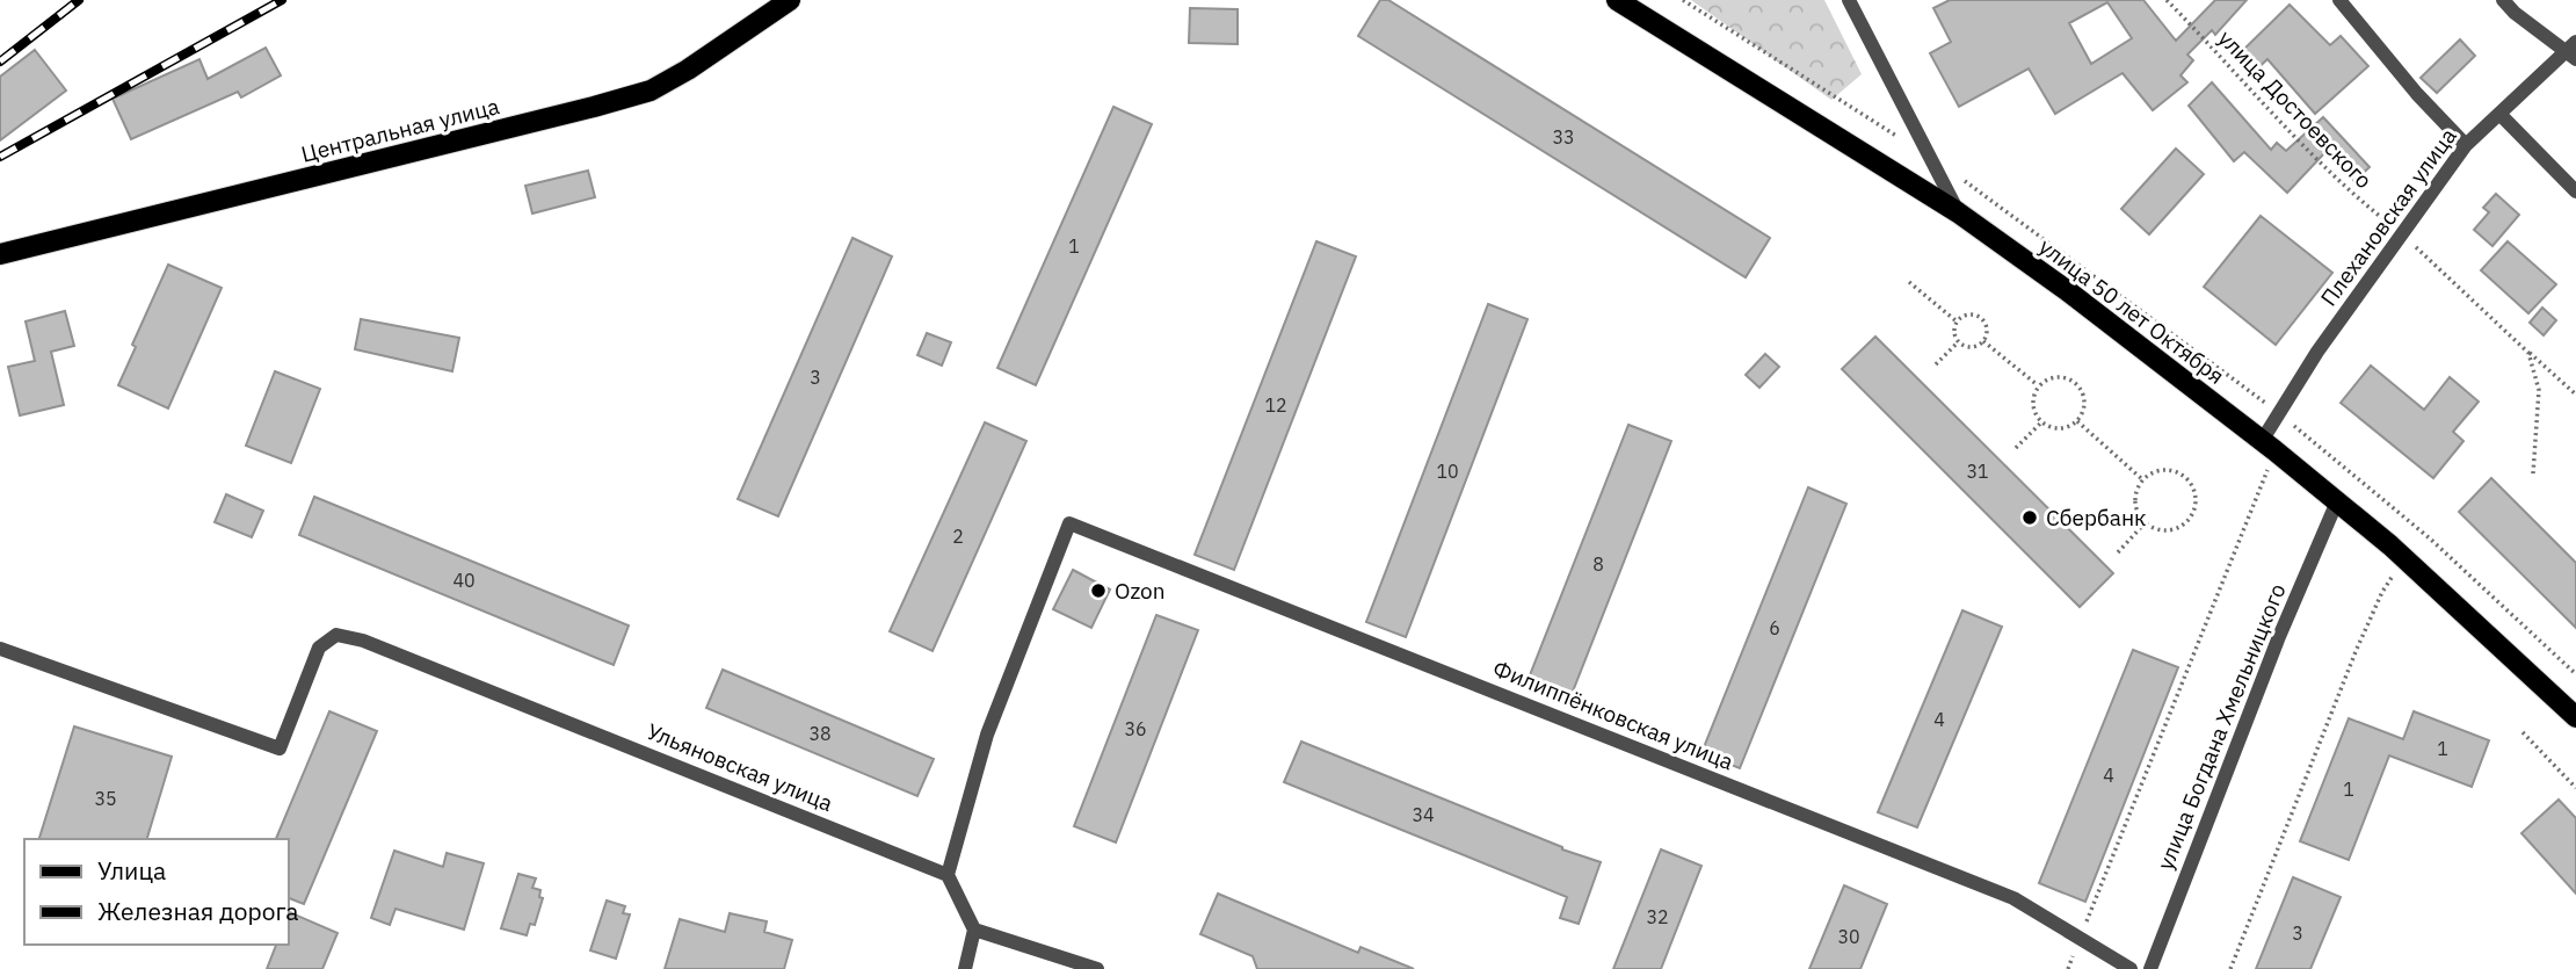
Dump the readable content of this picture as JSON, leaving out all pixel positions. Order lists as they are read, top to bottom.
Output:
{
  "streets": {
    "main road": ["Центральная улица", "улица 50 лет Октября"],
    "street": [
      "Плехановская улица",
      "Филиппёнковская улица",
      "улица Богдана Хмельницкого",
      "Ульяновская улица"
    ],
    "path": ["улица Достоевского"]
  },
  "crossings": [
    ["улица Достоевского", "Плехановская улица"],
    ["Плехановская улица", "улица 50 лет Октября"],
    ["улица 50 лет Октября", "улица Богдана Хмельницкого"],
    ["Филиппёнковская улица", "Ульяновская улица"]
  ],
  "places": ["Сбербанк", "Ozon"],
  "house_numbers": [
    "33",
    "1",
    "3",
    "12",
    "10",
    "31",
    "2",
    "8",
    "40",
    "6",
    "4",
    "36",
    "38",
    "1",
    "4",
    "1",
    "35",
    "34",
    "32",
    "3",
    "30"
  ],
  "legend": ["Улица", "Железная дорога"]
}
